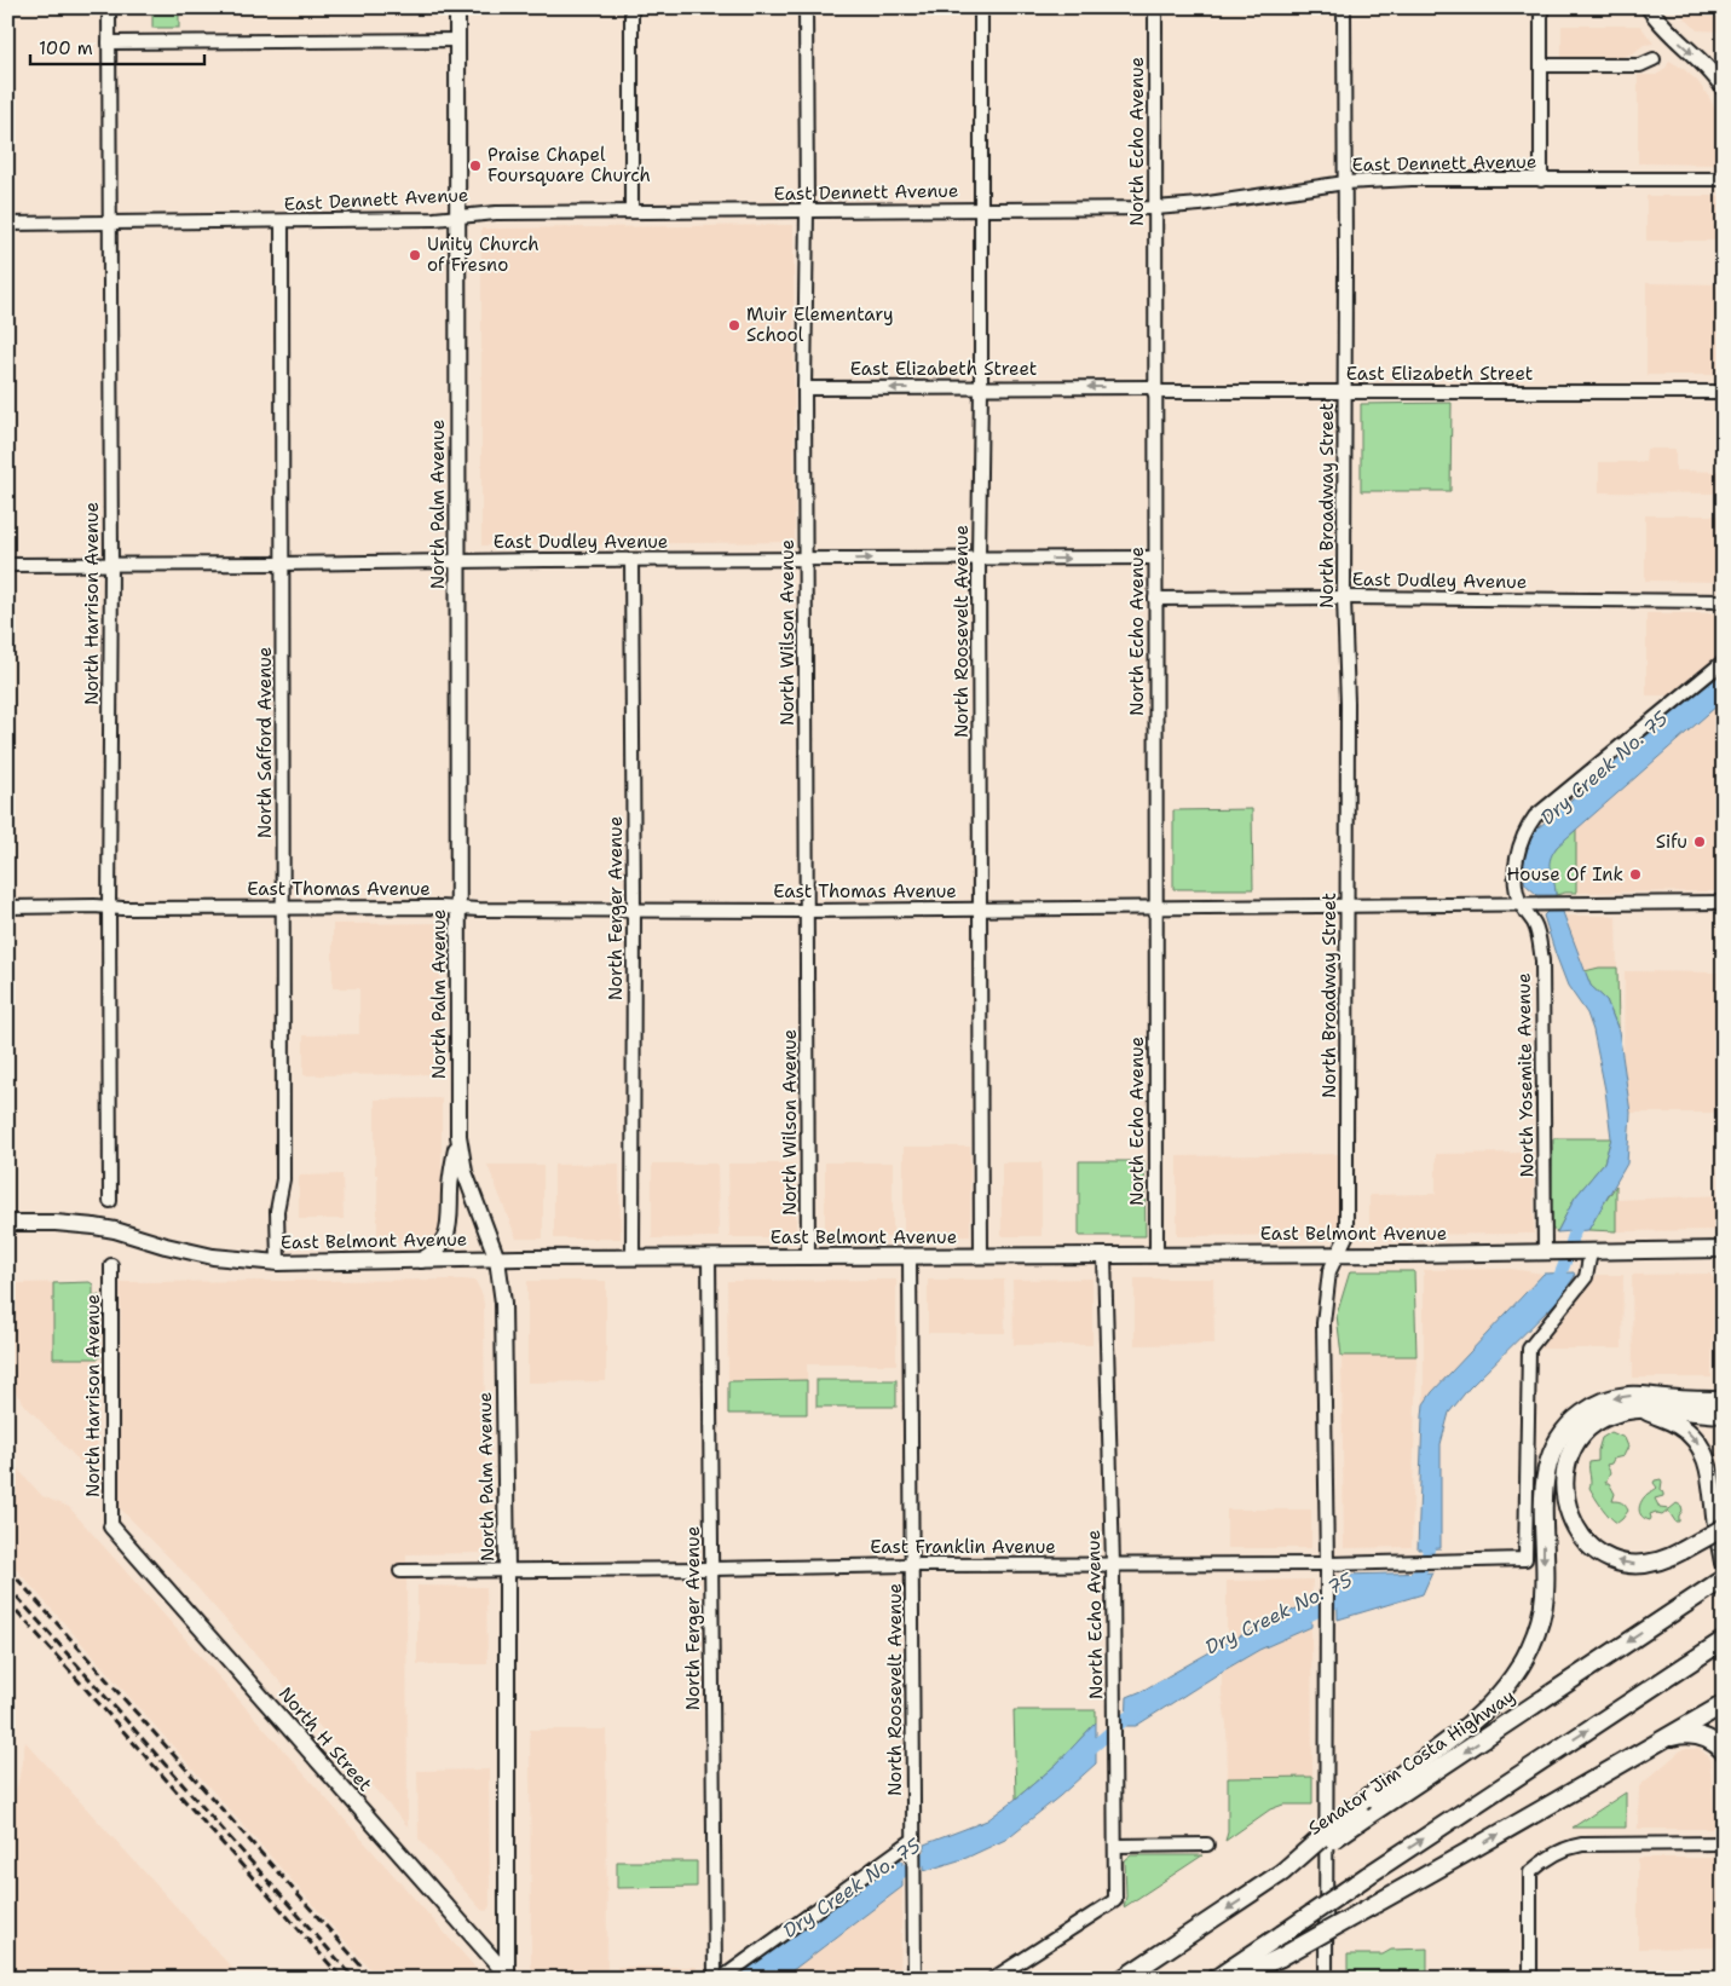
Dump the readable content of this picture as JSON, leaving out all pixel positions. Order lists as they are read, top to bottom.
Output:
{
  "streets": {
    "highway": ["Senator Jim Costa Highway"],
    "main road": ["North Palm Avenue", "East Belmont Avenue", "North H Street"],
    "street": [
      "North Echo Avenue",
      "East Dennett Avenue",
      "East Elizabeth Street",
      "North Broadway Street",
      "East Dudley Avenue",
      "North Harrison Avenue",
      "North Roosevelt Avenue",
      "North Wilson Avenue",
      "North Safford Avenue",
      "East Thomas Avenue",
      "North Ferger Avenue",
      "North Yosemite Avenue",
      "East Franklin Avenue"
    ]
  },
  "crossings": [
    ["North Echo Avenue", "East Dennett Avenue"],
    ["North Echo Avenue", "East Elizabeth Street"],
    ["North Echo Avenue", "East Dudley Avenue"],
    ["North Echo Avenue", "East Thomas Avenue"],
    ["North Echo Avenue", "East Belmont Avenue"],
    ["North Echo Avenue", "East Franklin Avenue"],
    ["East Dennett Avenue", "North Palm Avenue"],
    ["East Dennett Avenue", "North Broadway Street"],
    ["East Dennett Avenue", "North Harrison Avenue"],
    ["East Dennett Avenue", "North Roosevelt Avenue"],
    ["East Dennett Avenue", "North Wilson Avenue"],
    ["East Dennett Avenue", "North Safford Avenue"],
    ["East Elizabeth Street", "North Broadway Street"],
    ["East Elizabeth Street", "North Roosevelt Avenue"],
    ["East Elizabeth Street", "North Wilson Avenue"],
    ["North Palm Avenue", "East Dudley Avenue"],
    ["North Palm Avenue", "East Thomas Avenue"],
    ["North Palm Avenue", "East Belmont Avenue"],
    ["North Palm Avenue", "East Franklin Avenue"],
    ["North Palm Avenue", "North H Street"],
    ["North Broadway Street", "East Dudley Avenue"],
    ["North Broadway Street", "East Thomas Avenue"],
    ["North Broadway Street", "East Belmont Avenue"],
    ["North Broadway Street", "East Franklin Avenue"],
    ["East Dudley Avenue", "North Harrison Avenue"],
    ["East Dudley Avenue", "North Roosevelt Avenue"],
    ["East Dudley Avenue", "North Wilson Avenue"],
    ["East Dudley Avenue", "North Safford Avenue"],
    ["East Dudley Avenue", "North Ferger Avenue"],
    ["North Harrison Avenue", "East Thomas Avenue"],
    ["North Harrison Avenue", "North H Street"],
    ["North Roosevelt Avenue", "East Thomas Avenue"],
    ["North Roosevelt Avenue", "East Belmont Avenue"],
    ["North Roosevelt Avenue", "East Franklin Avenue"],
    ["North Wilson Avenue", "East Thomas Avenue"],
    ["North Wilson Avenue", "East Belmont Avenue"],
    ["North Safford Avenue", "East Thomas Avenue"],
    ["North Safford Avenue", "East Belmont Avenue"],
    ["East Thomas Avenue", "North Ferger Avenue"],
    ["East Thomas Avenue", "North Yosemite Avenue"],
    ["North Ferger Avenue", "East Belmont Avenue"],
    ["North Ferger Avenue", "East Franklin Avenue"],
    ["North Yosemite Avenue", "East Belmont Avenue"],
    ["East Belmont Avenue", "East Franklin Avenue"]
  ],
  "one_way": ["East Elizabeth Street"],
  "water": ["Dry Creek No. 75"],
  "places": [
    "Praise Chapel Foursquare Church",
    "Unity Church of Fresno",
    "Muir Elementary School",
    "Sifu",
    "House Of Ink"
  ],
  "scale_bar": "100 m"
}
